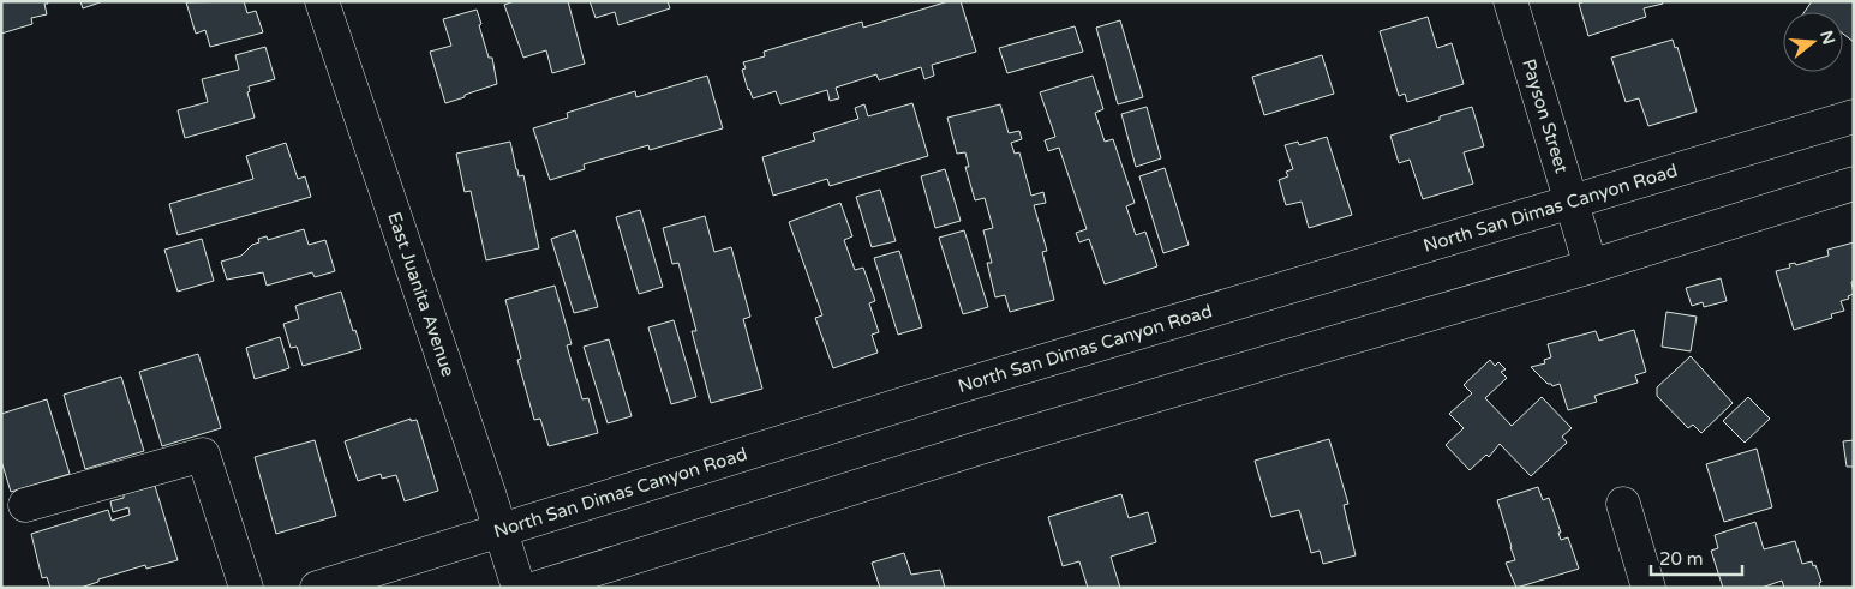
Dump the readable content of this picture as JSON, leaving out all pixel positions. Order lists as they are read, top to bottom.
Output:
{
  "streets": {
    "main road": ["Payson Street", "North San Dimas Canyon Road", "East Juanita Avenue"]
  },
  "crossings": [
    ["Payson Street", "North San Dimas Canyon Road"],
    ["North San Dimas Canyon Road", "East Juanita Avenue"]
  ],
  "scale_bar": "20 m",
  "north": "right"
}
